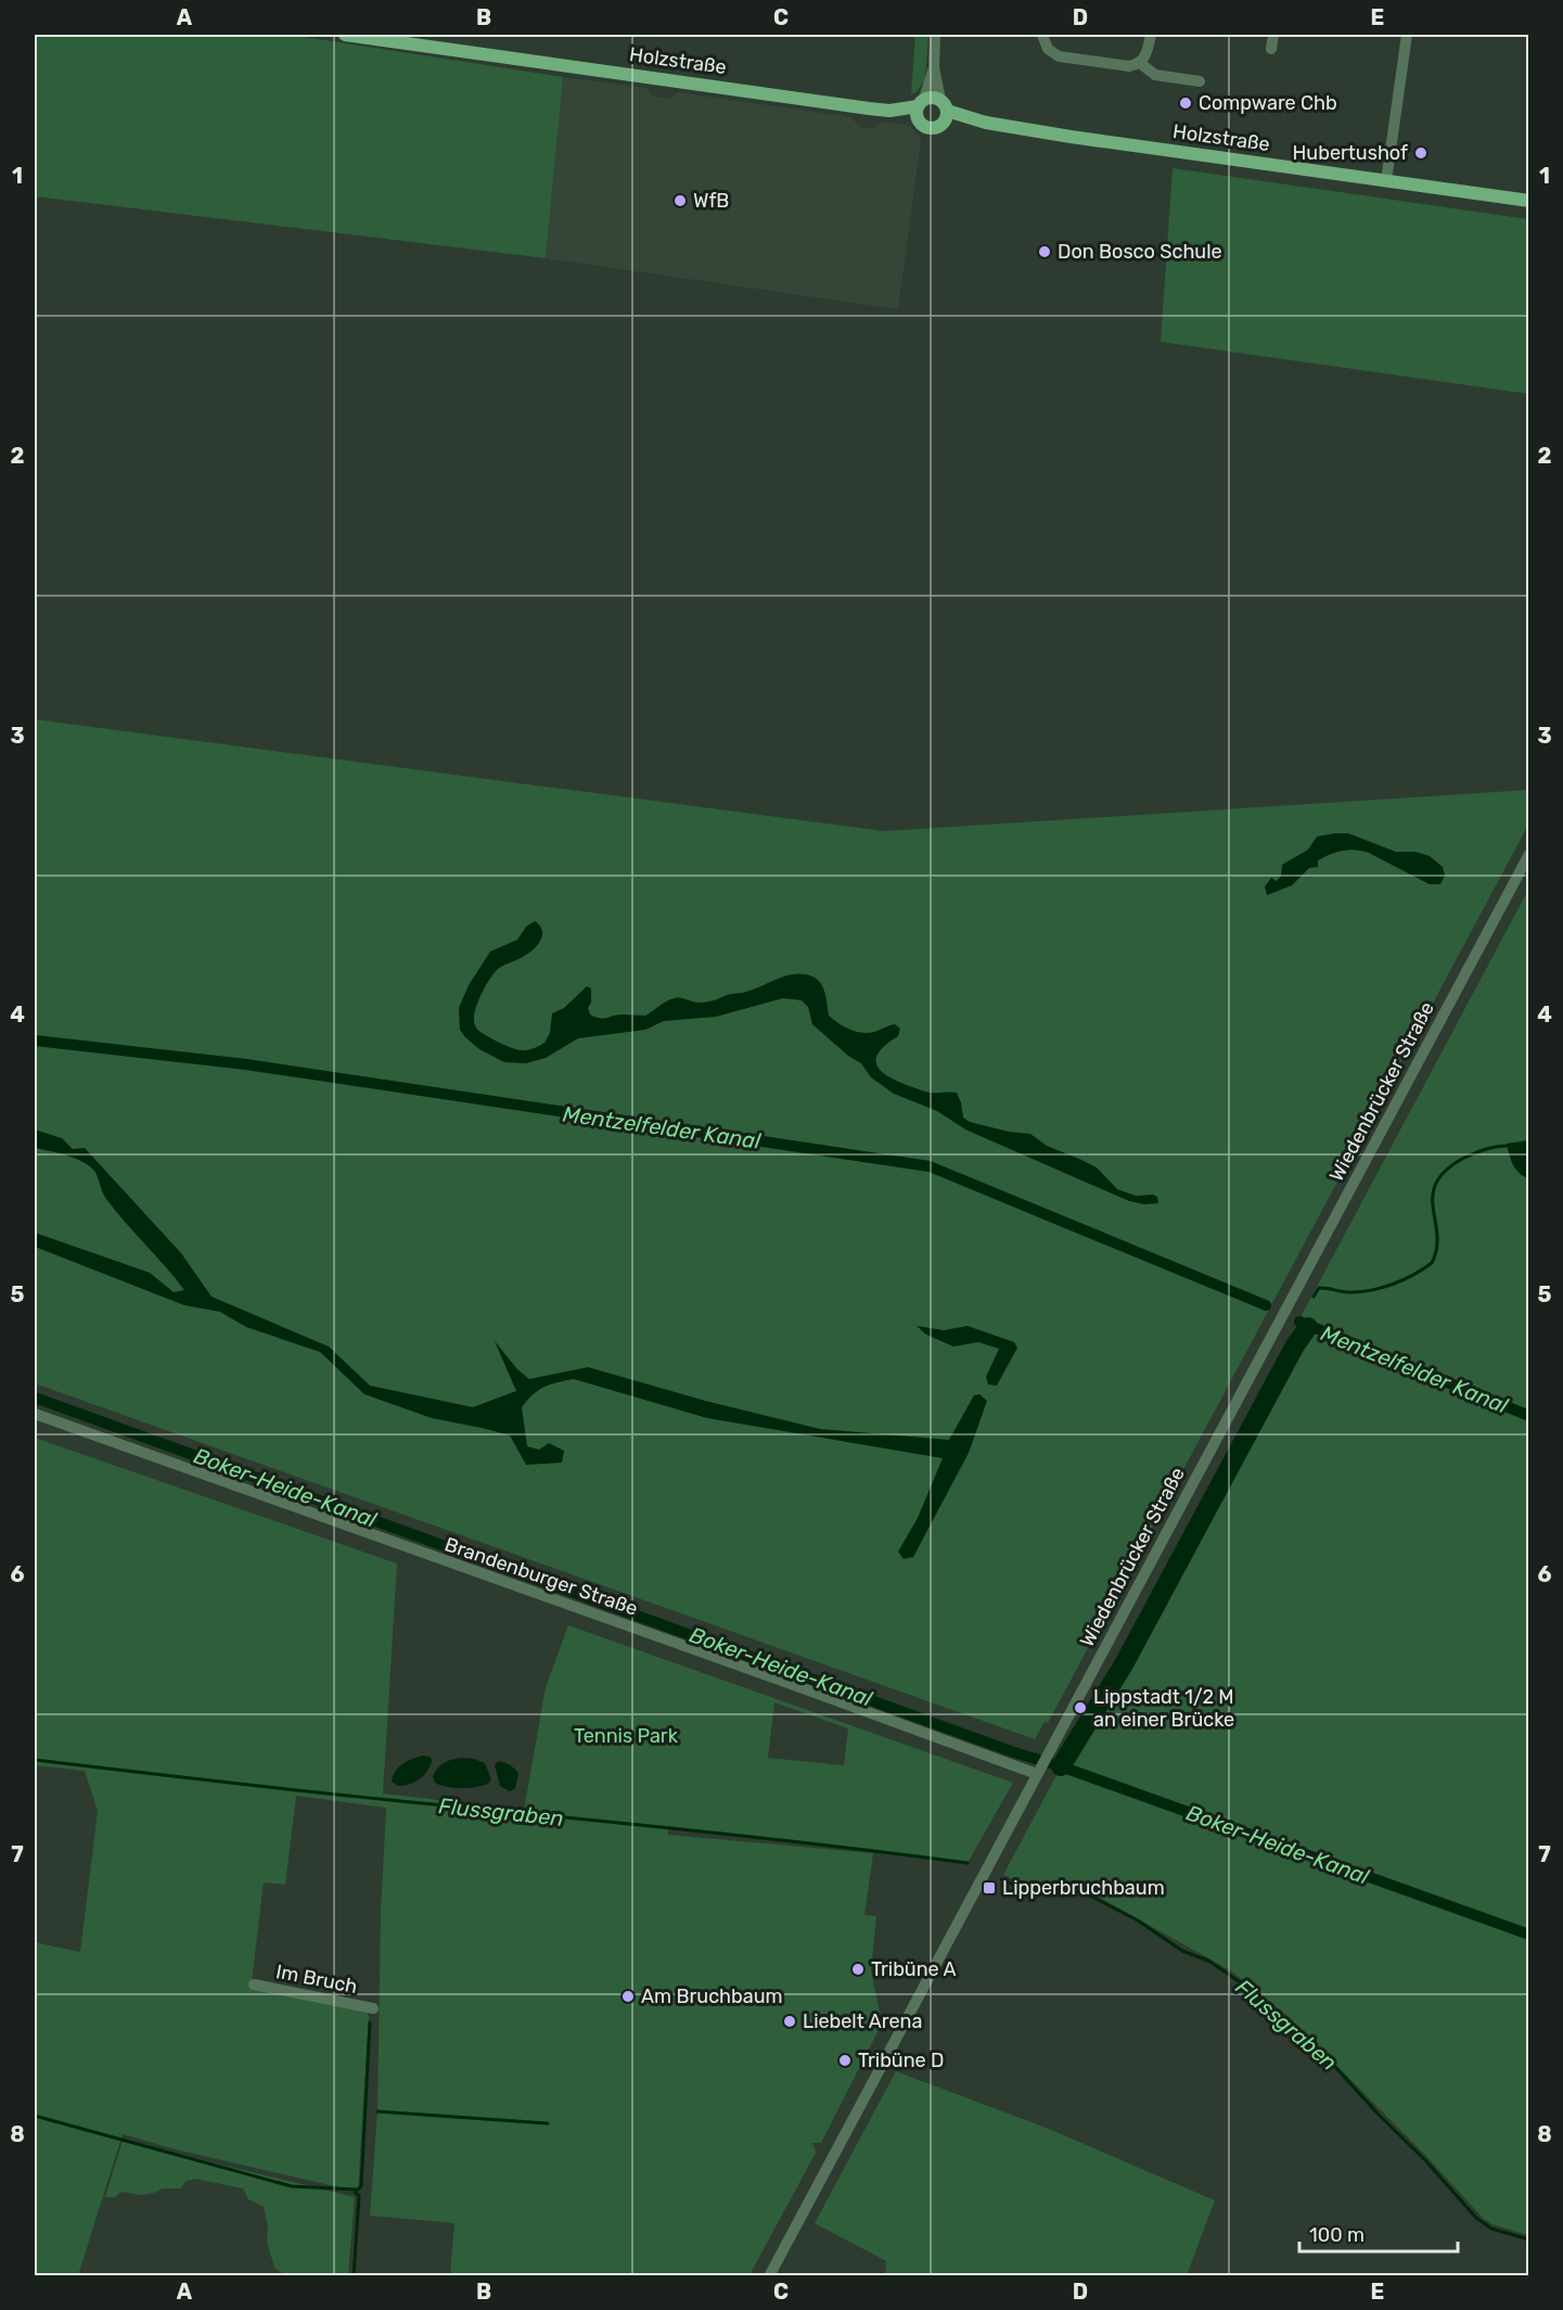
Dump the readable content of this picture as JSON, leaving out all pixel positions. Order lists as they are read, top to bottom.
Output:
{
  "streets": {
    "main road": ["Holzstraße"],
    "street": ["Wiedenbrücker Straße", "Brandenburger Straße", "Im Bruch"]
  },
  "crossings": [
    ["Wiedenbrücker Straße", "Brandenburger Straße"]
  ],
  "water": ["Mentzelfelder Kanal", "Boker-Heide-Kanal", "Flussgraben"],
  "parks": ["Tennis Park"],
  "places": {
    "other": [
      "Compware Chb",
      "Hubertushof",
      "WfB",
      "Don Bosco Schule",
      "Lippstadt 1/2 M an einer Brücke",
      "Tribüne A",
      "Am Bruchbaum",
      "Liebelt Arena",
      "Tribüne D"
    ],
    "transit": ["Lipperbruchbaum"]
  },
  "scale_bar": "100 m",
  "grid": {
    "columns": [
      "A",
      "B",
      "C",
      "D",
      "E"
    ],
    "rows": [
      "1",
      "2",
      "3",
      "4",
      "5",
      "6",
      "7",
      "8"
    ]
  }
}
